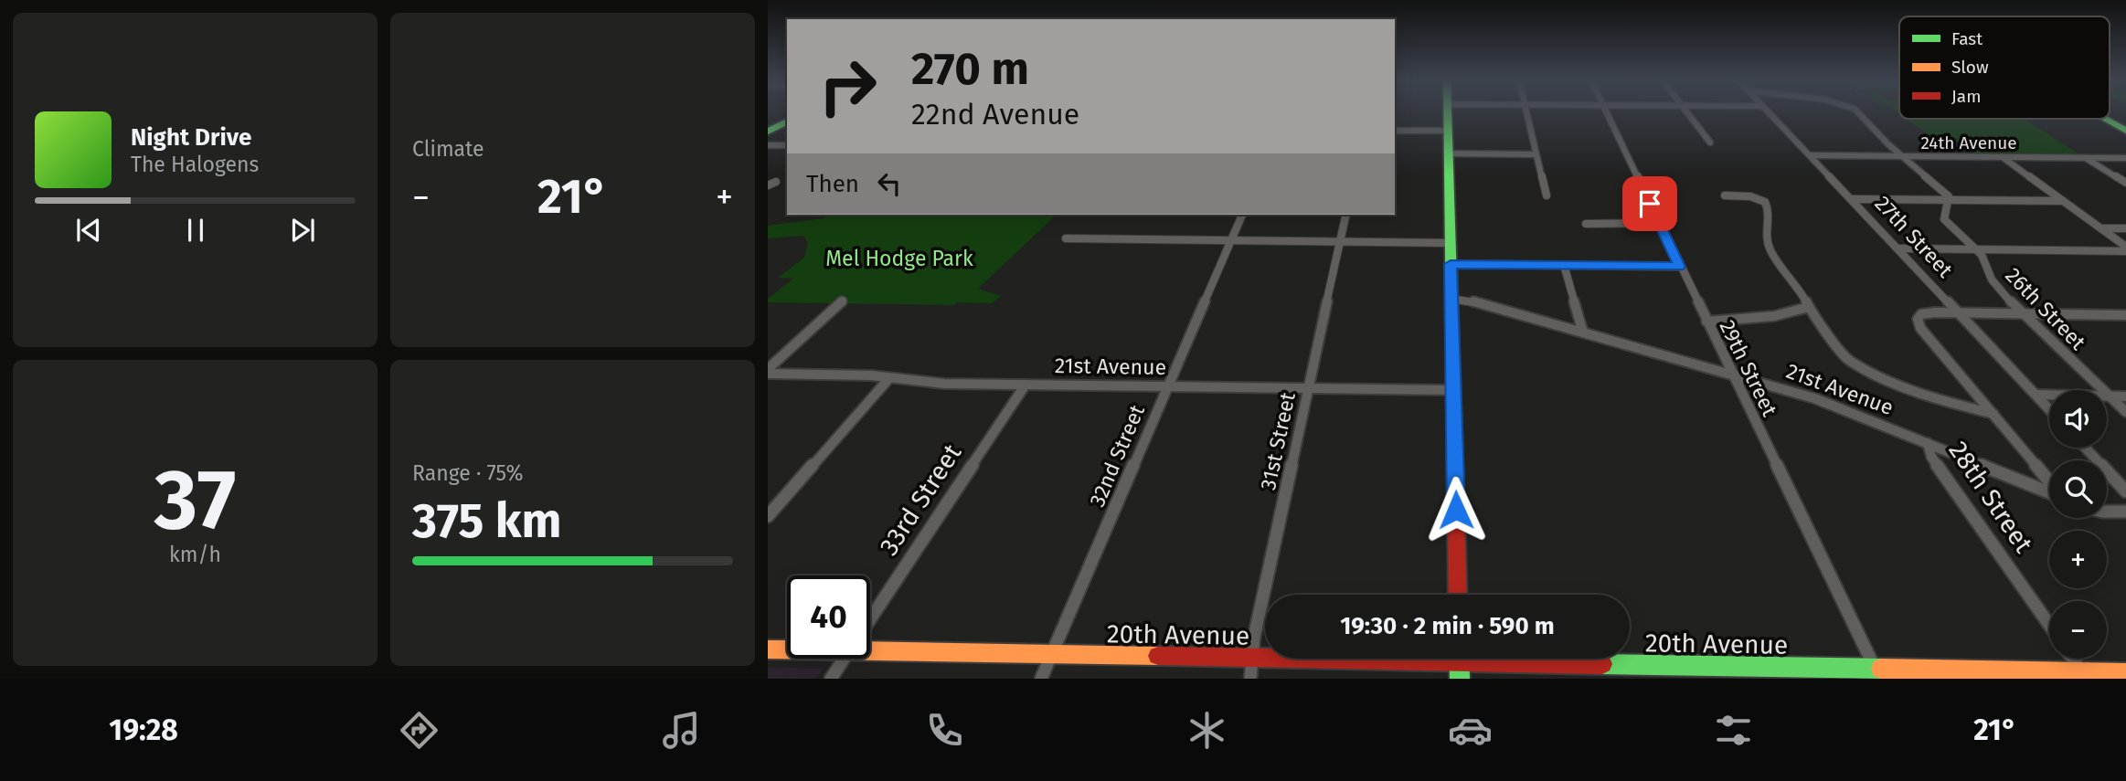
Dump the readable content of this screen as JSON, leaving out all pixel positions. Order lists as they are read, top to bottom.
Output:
{
  "streets": {
    "street": [
      "24th Avenue",
      "27th Street",
      "26th Street",
      "21st Avenue",
      "29th Street",
      "31st Street",
      "32nd Street",
      "28th Street",
      "33rd Street",
      "20th Avenue"
    ]
  },
  "crossings": [
    ["24th Avenue", "27th Street"],
    ["21st Avenue", "29th Street"],
    ["21st Avenue", "31st Street"],
    ["21st Avenue", "32nd Street"],
    ["21st Avenue", "28th Street"],
    ["21st Avenue", "33rd Street"],
    ["29th Street", "20th Avenue"],
    ["31st Street", "20th Avenue"],
    ["32nd Street", "20th Avenue"]
  ],
  "parks": ["Mel Hodge Park"],
  "legend": ["Fast", "Slow", "Jam"],
  "page": {
    "tile": [
      "Climate",
      ["37", "km/h"],
      ["Range · 75%", "375 km"]
    ],
    "turn": ["270 m", "22nd Avenue"],
    "song": ["Night Drive", "The Halogens"],
    "then": "Then",
    "heat": ["−", "21°", "+"],
    "map_buttons": ["+", "−"],
    "limit": "40",
    "trip": "19:30 · 2 min · 590 m",
    "tabs": ["19:28", "21°"]
  }
}
